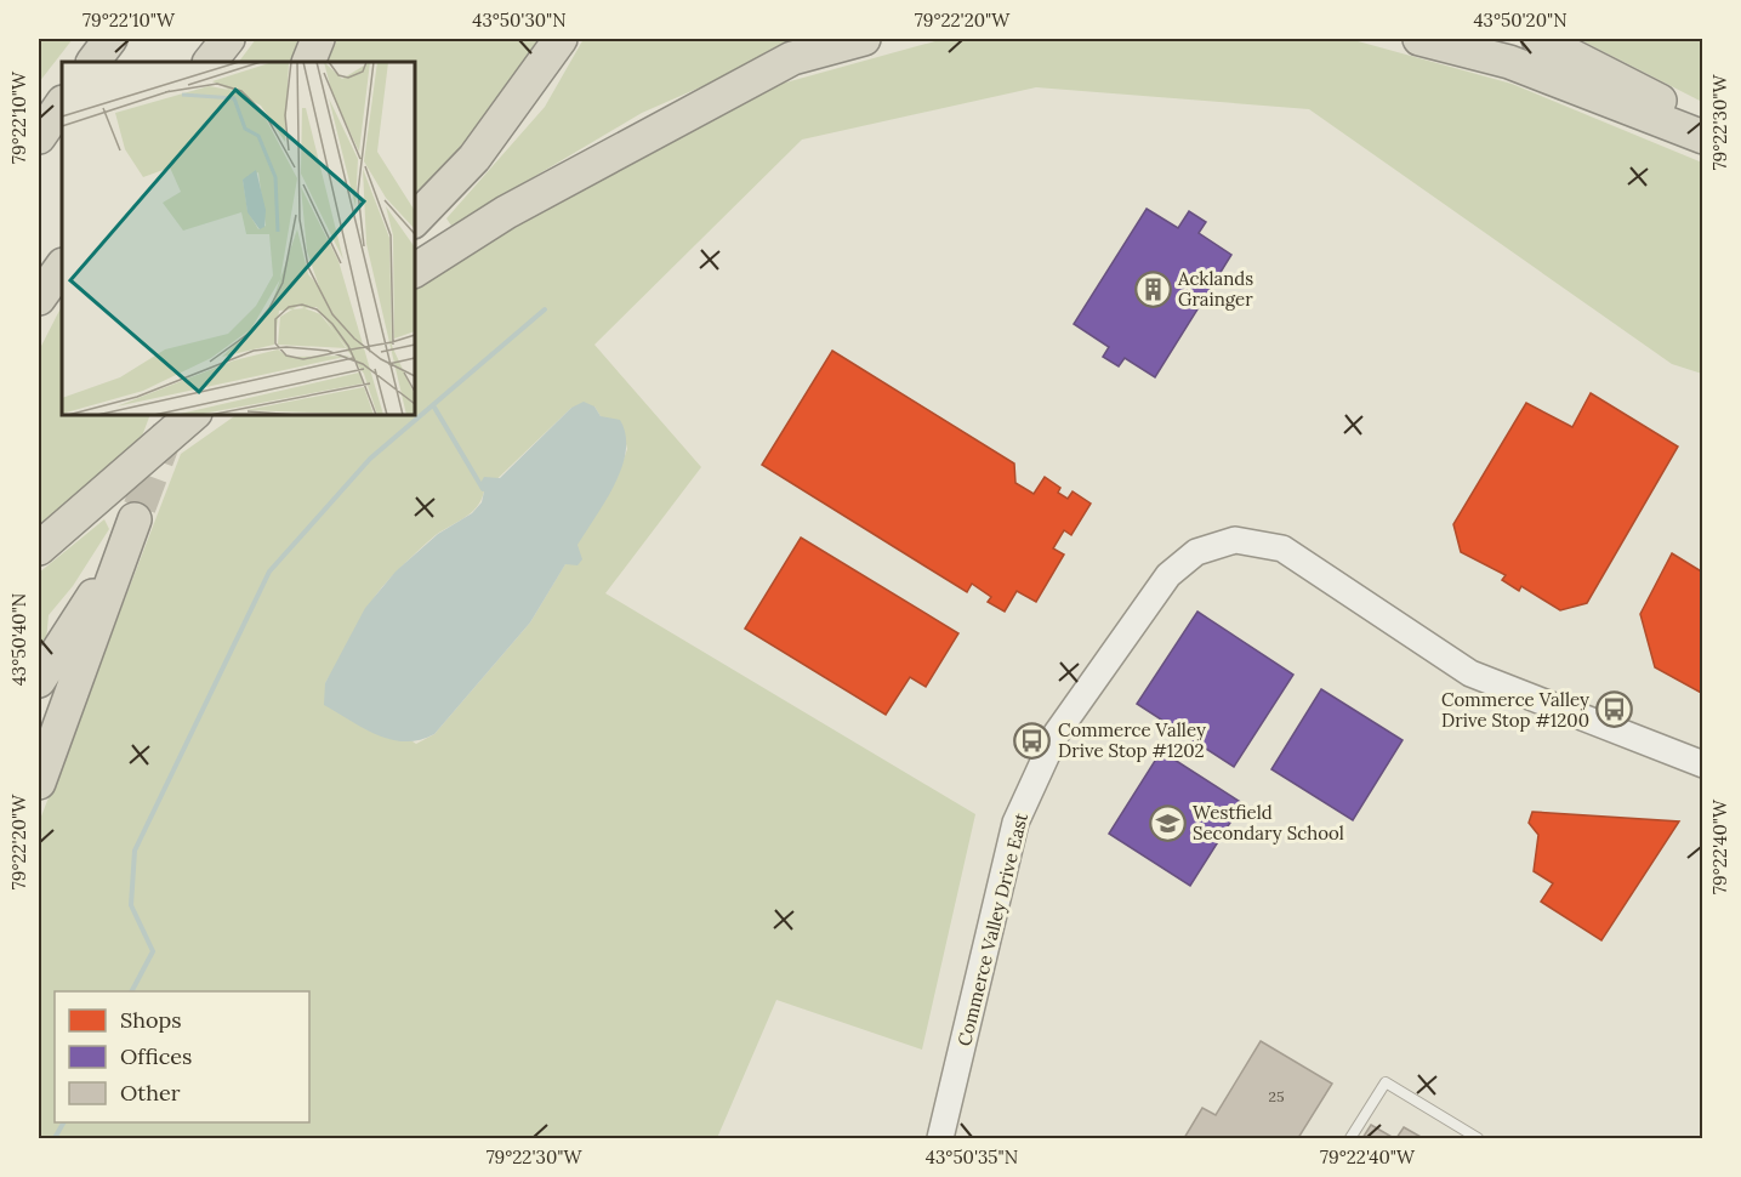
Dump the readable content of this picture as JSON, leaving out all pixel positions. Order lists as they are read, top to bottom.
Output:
{
  "streets": {
    "street": ["Commerce Valley Drive East"]
  },
  "places": {
    "building": ["Acklands Grainger"],
    "bus stop": ["Commerce Valley Drive Stop #1200", "Commerce Valley Drive Stop #1202"],
    "school or university": ["Westfield Secondary School"]
  },
  "house_numbers": ["25"],
  "legend": ["Shops", "Offices", "Other"],
  "coordinates": [
    "79°22'10\"W",
    "43°50'30\"N",
    "79°22'20\"W",
    "43°50'20\"N",
    "79°22'30\"W",
    "43°50'40\"N",
    "79°22'40\"W",
    "43°50'35\"N"
  ]
}
